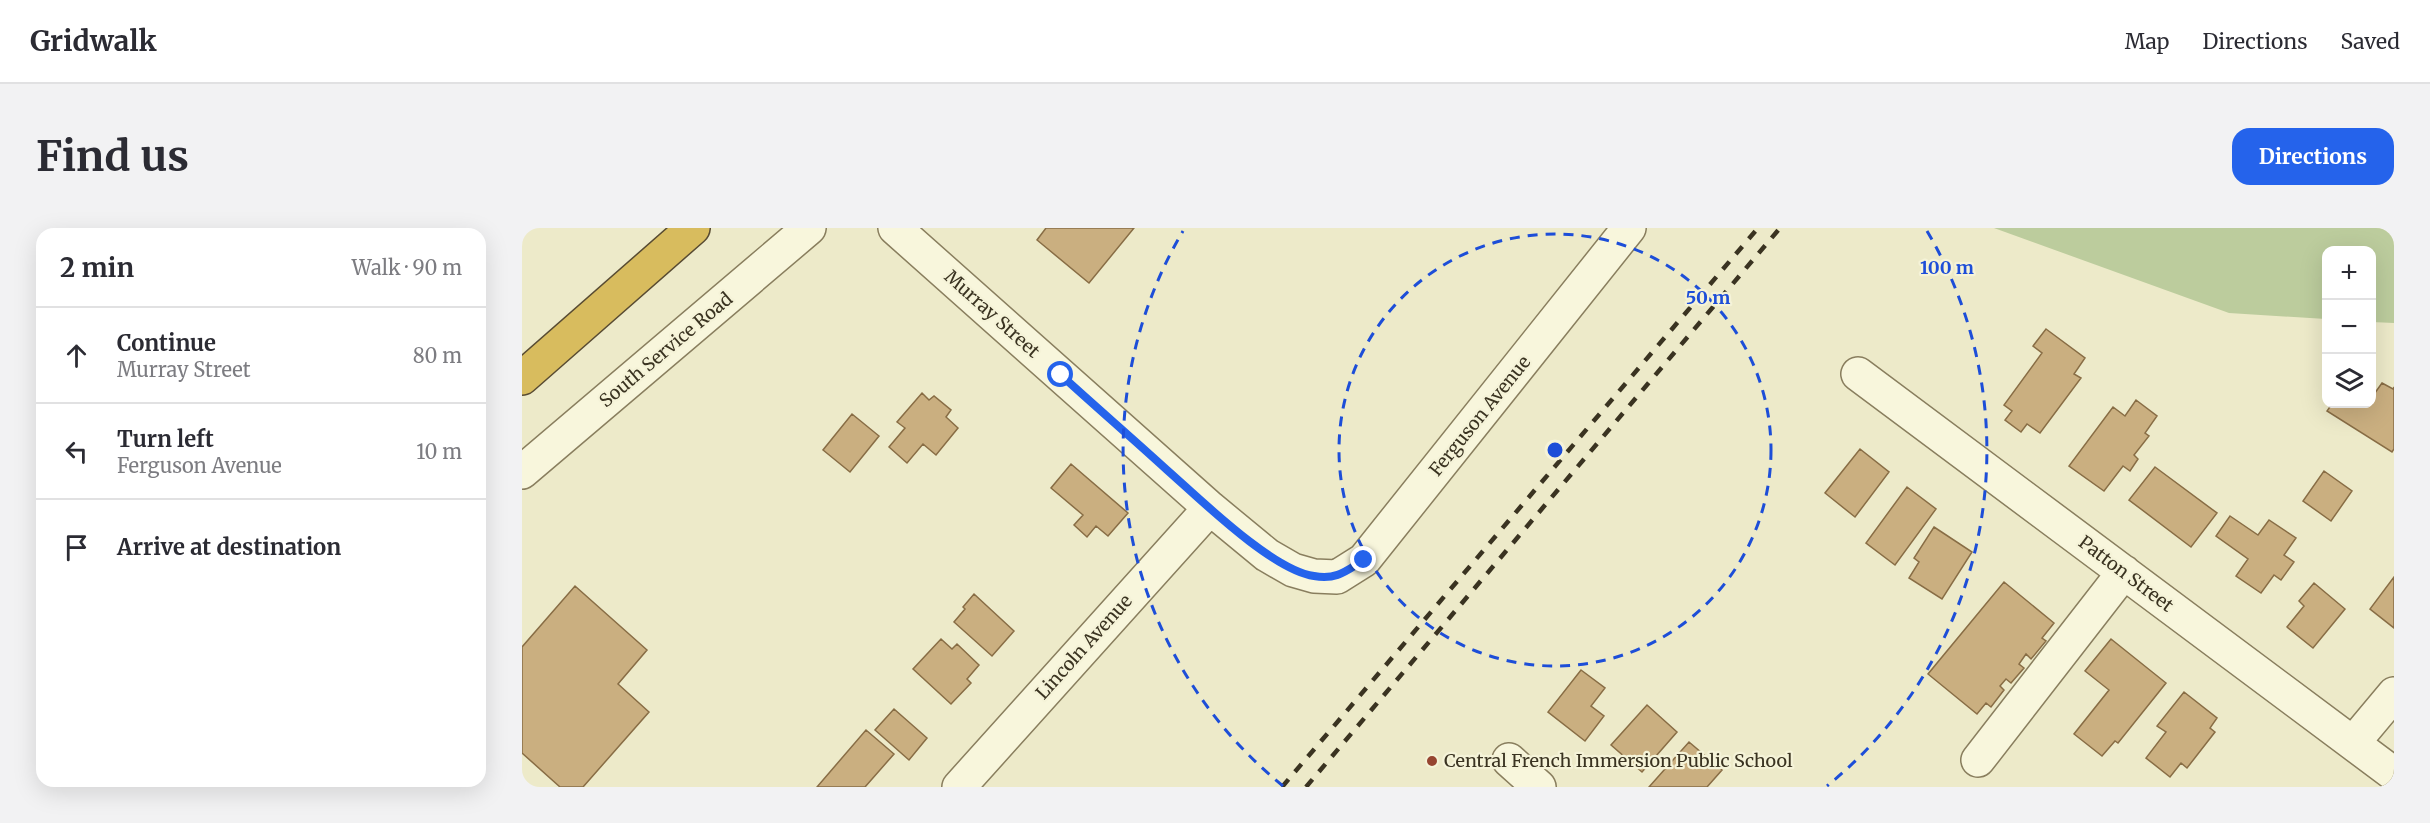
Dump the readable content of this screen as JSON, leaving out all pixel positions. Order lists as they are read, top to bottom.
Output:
{
  "streets": {
    "street": [
      "Murray Street",
      "South Service Road",
      "Ferguson Avenue",
      "Patton Street",
      "Lincoln Avenue"
    ]
  },
  "crossings": [
    ["Murray Street", "Ferguson Avenue"],
    ["Murray Street", "Lincoln Avenue"]
  ],
  "places": ["Central French Immersion Public School"],
  "page": {
    "header": "Gridwalk",
    "nav": ["Map", "Directions", "Saved"],
    "buttons": "Directions",
    "title": "Find us",
    "heading": ["2 min", "Walk · 90 m"],
    "map_buttons": ["+", "−"],
    "list": [
      ["Continue", "Murray Street", "80 m"],
      ["Turn left", "Ferguson Avenue", "10 m"],
      "Arrive at destination"
    ]
  },
  "rings": ["100 m", "50 m"]
}
